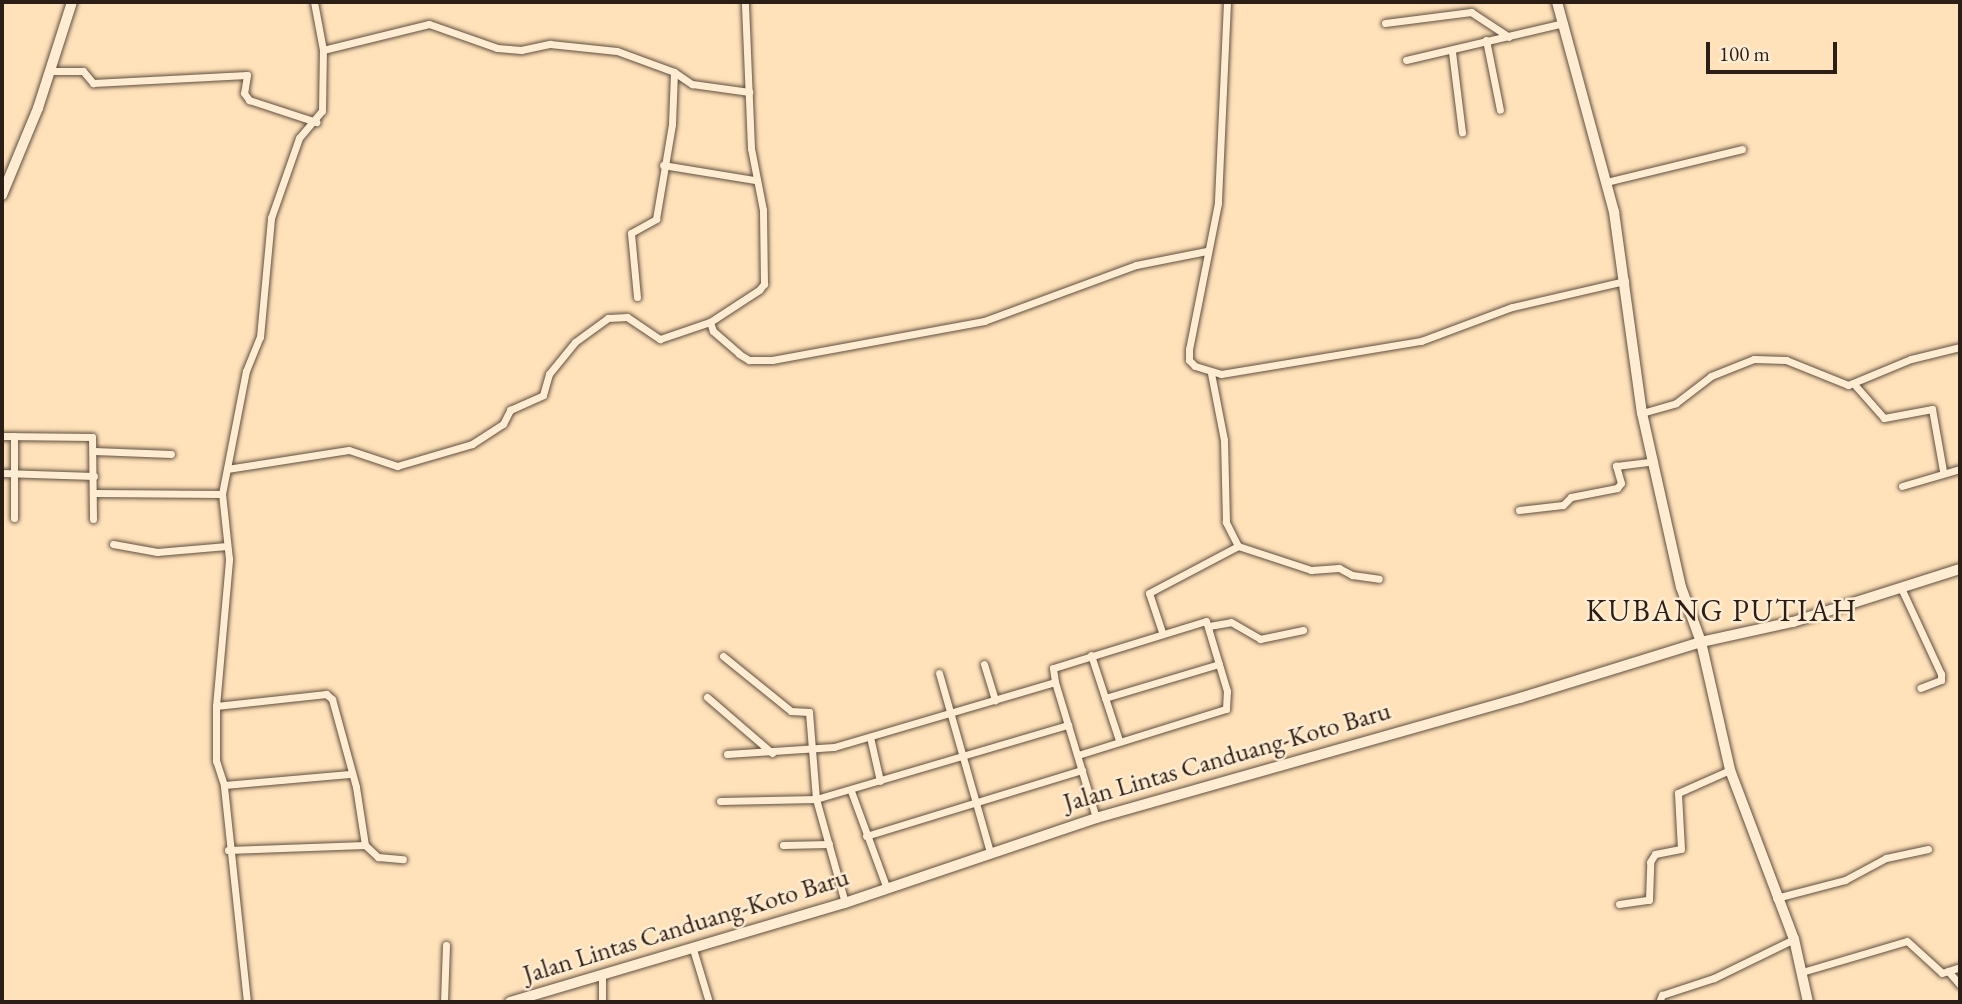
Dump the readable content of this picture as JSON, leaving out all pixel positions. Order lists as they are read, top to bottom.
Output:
{
  "streets": {
    "main road": ["Jalan Lintas Canduang-Koto Baru"]
  },
  "districts": ["KUBANG PUTIAH"],
  "scale_bar": "100 m"
}
